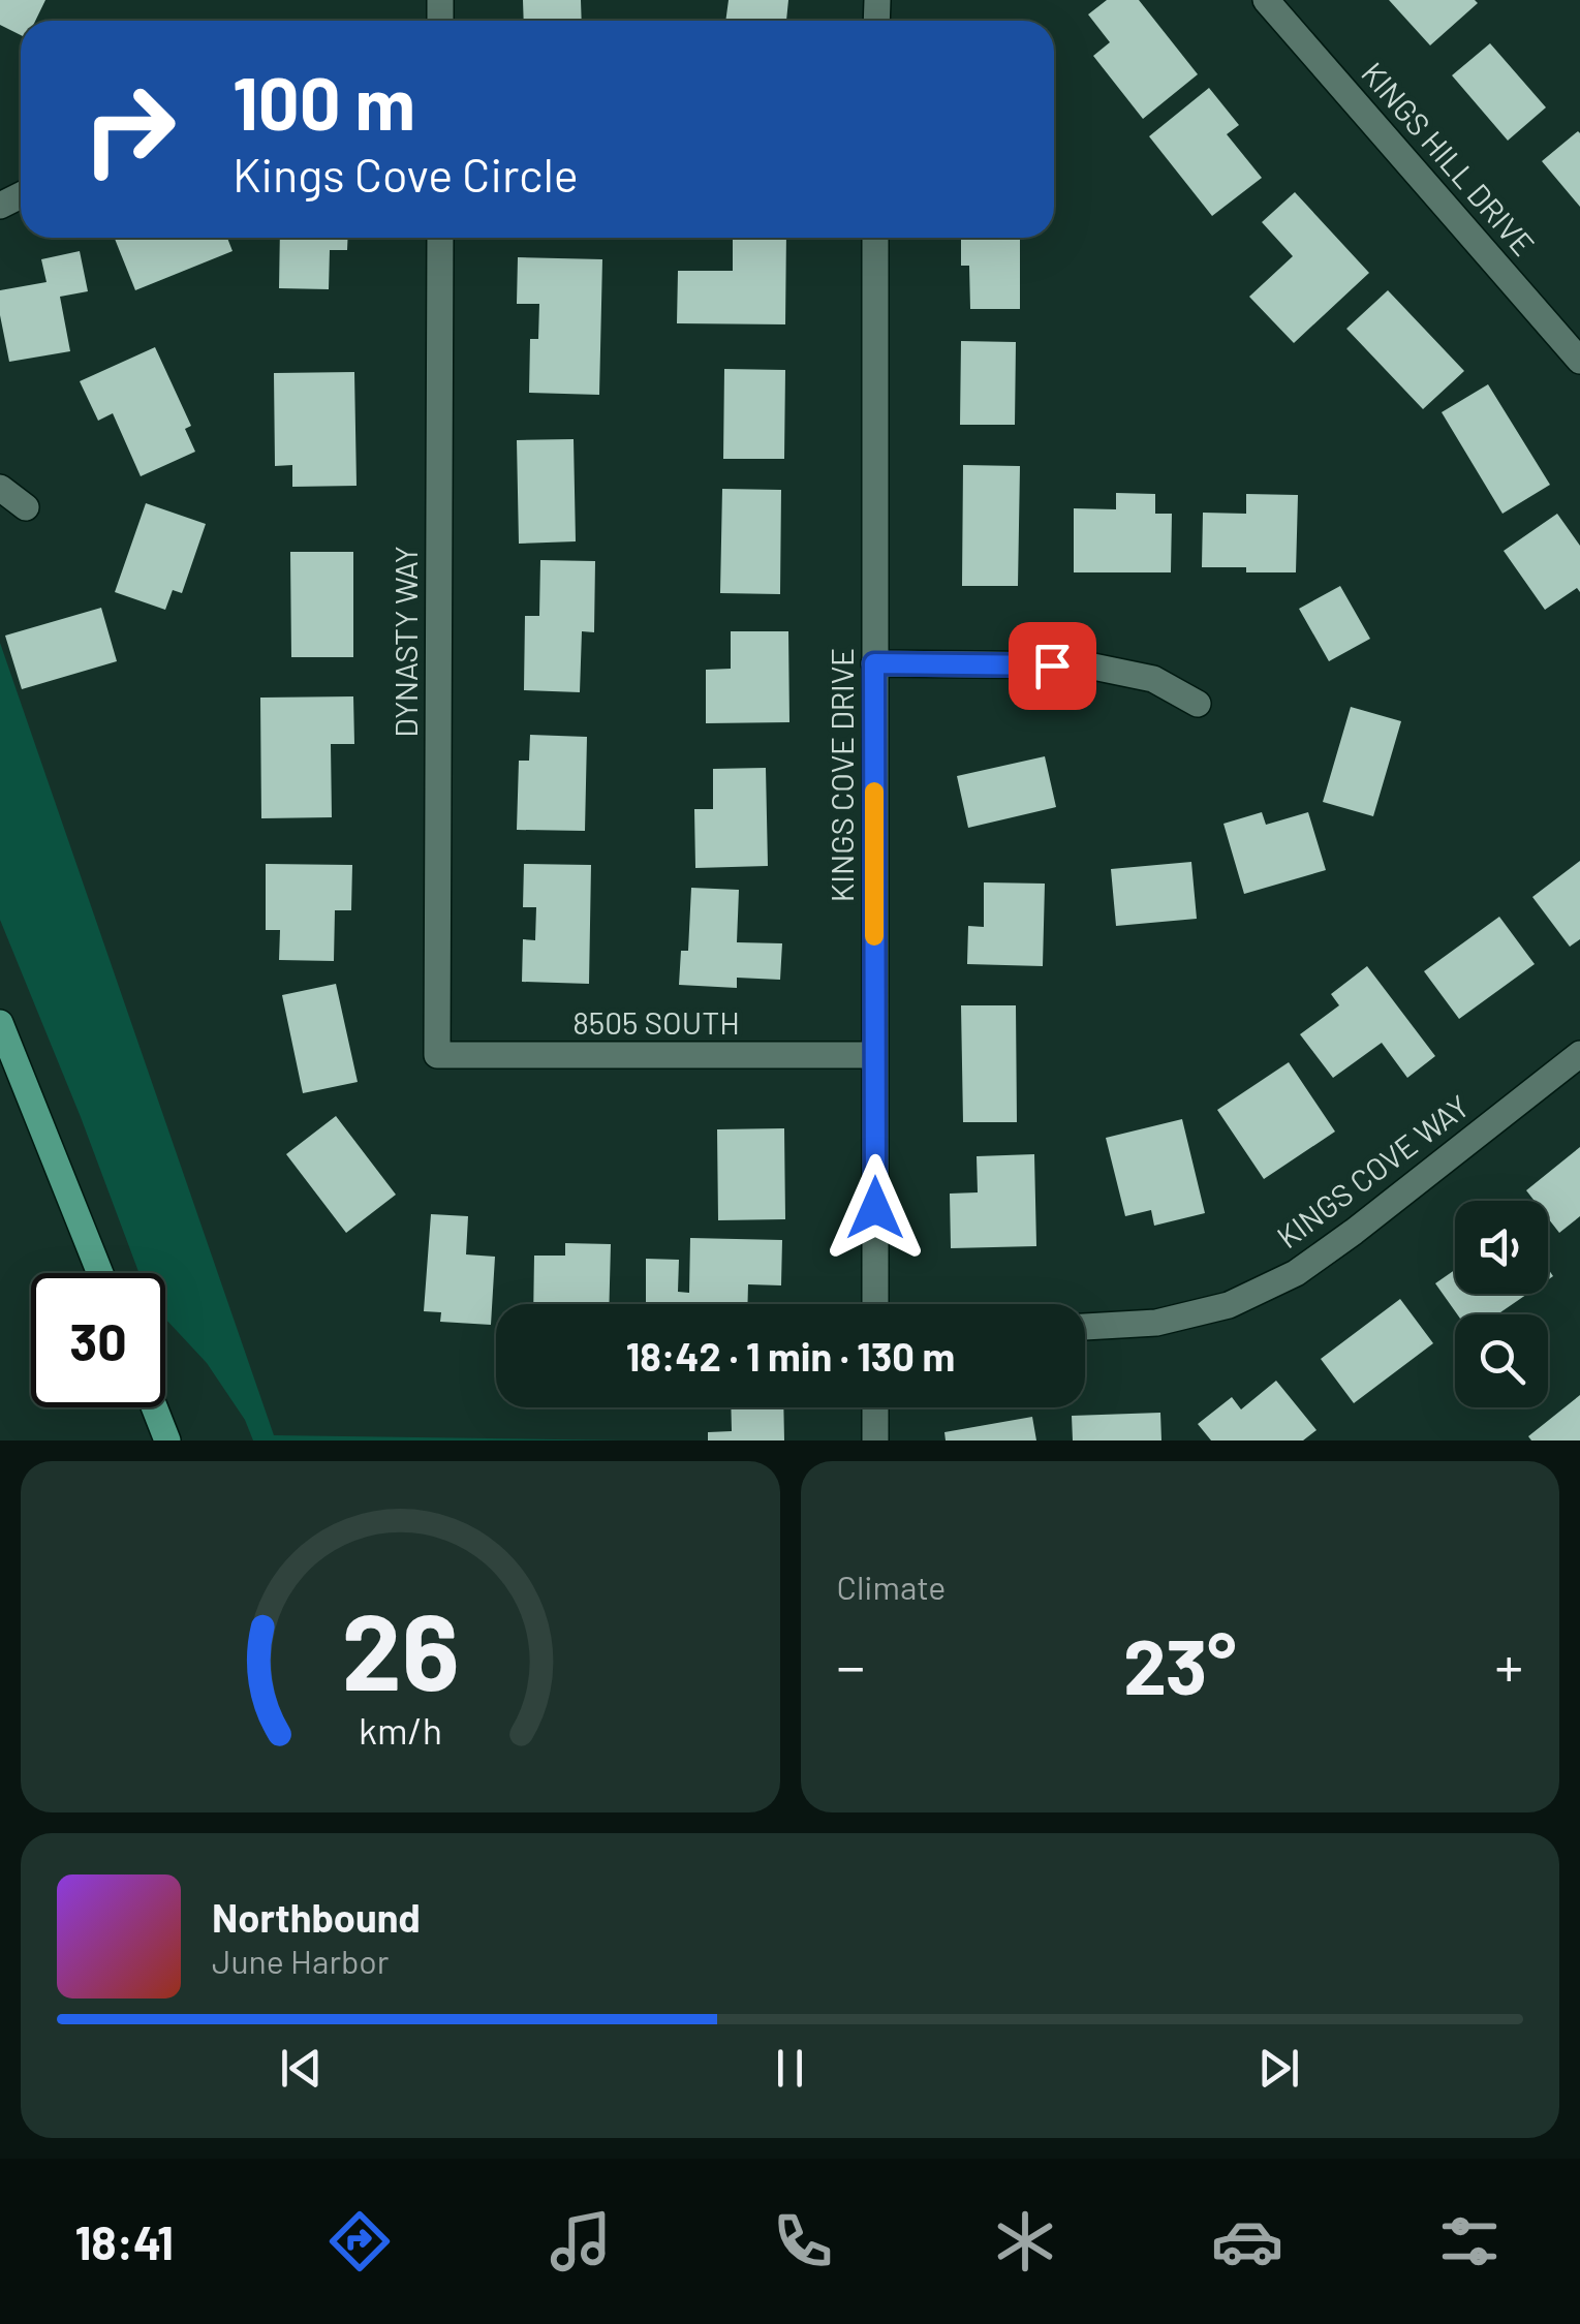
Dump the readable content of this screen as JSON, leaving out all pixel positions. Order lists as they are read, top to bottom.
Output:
{
  "streets": {
    "street": [
      "KINGS HILL DRIVE",
      "DYNASTY WAY",
      "KINGS COVE DRIVE",
      "8505 SOUTH",
      "KINGS COVE WAY"
    ]
  },
  "crossings": [
    ["DYNASTY WAY", "8505 SOUTH"],
    ["KINGS COVE DRIVE", "8505 SOUTH"]
  ],
  "page": {
    "turn": ["100 m", "Kings Cove Circle"],
    "limit": "30",
    "trip": "18:42 · 1 min · 130 m",
    "tile": "Climate",
    "heat": ["−", "23°", "+"],
    "song": ["Northbound", "June Harbor"],
    "tabs": "18:41",
    "gauge": ["26", "km/h"]
  }
}
